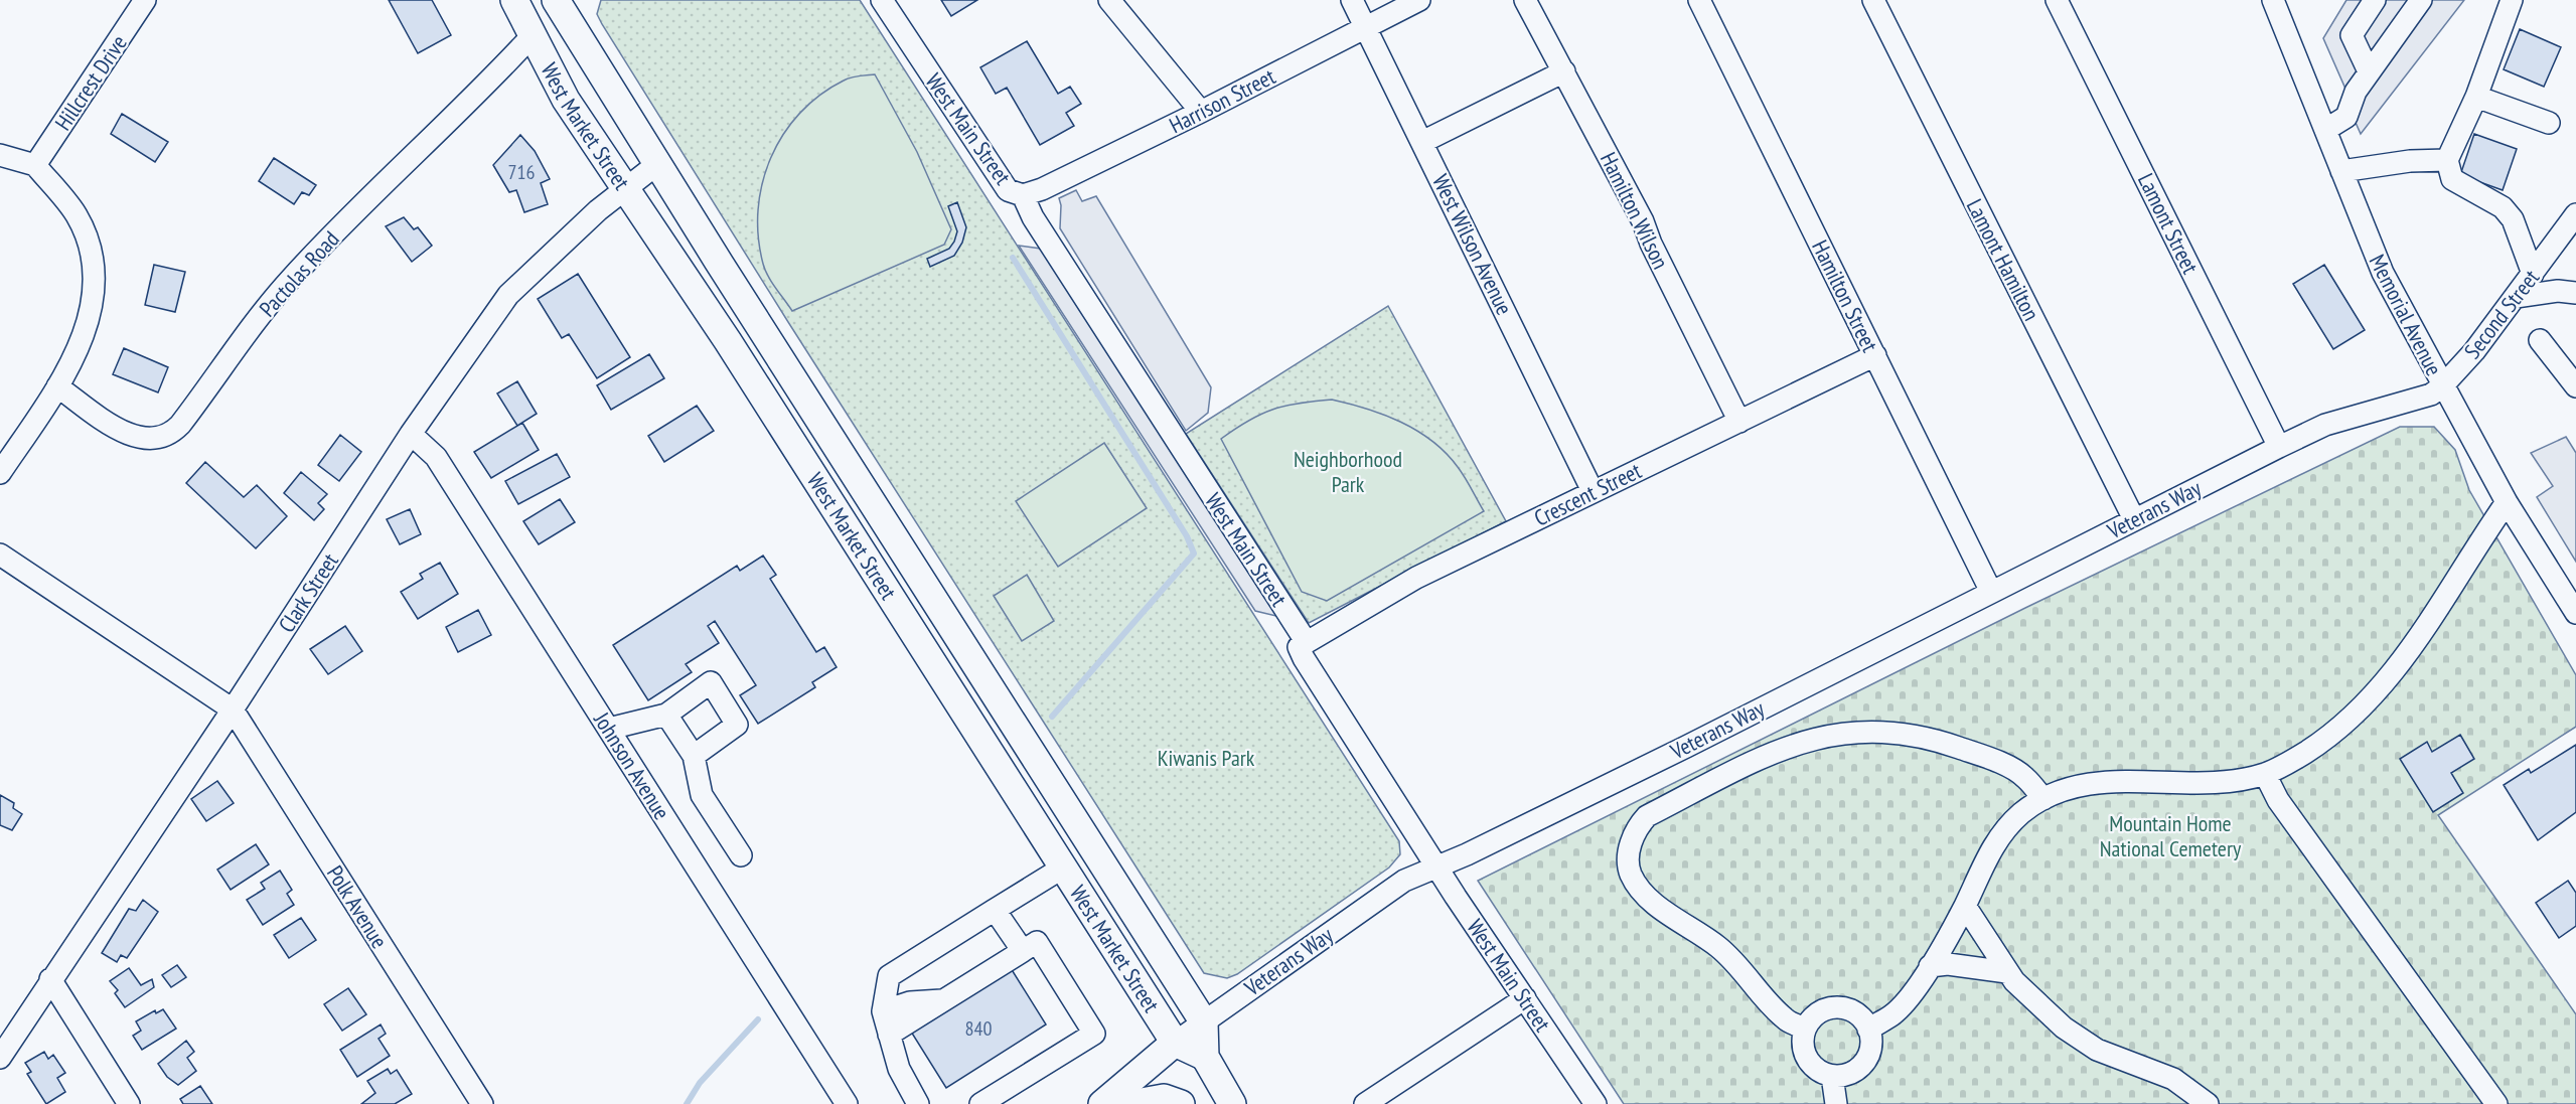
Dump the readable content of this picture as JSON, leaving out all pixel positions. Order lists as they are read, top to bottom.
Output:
{
  "streets": {
    "main road": ["West Market Street"],
    "street": [
      "Hillcrest Drive",
      "Harrison Street",
      "West Main Street",
      "Hamilton Wilson",
      "Lamont Street",
      "West Wilson Avenue",
      "Lamont Hamilton",
      "Pactolas Road",
      "Hamilton Street",
      "Second Street",
      "Memorial Avenue",
      "Crescent Street",
      "Veterans Way",
      "Clark Street",
      "Johnson Avenue",
      "Polk Avenue"
    ]
  },
  "crossings": [
    ["Harrison Street", "West Main Street"],
    ["Harrison Street", "West Wilson Avenue"],
    ["West Market Street", "Pactolas Road"],
    ["West Market Street", "Veterans Way"],
    ["West Market Street", "Clark Street"],
    ["West Main Street", "Crescent Street"],
    ["West Main Street", "Veterans Way"],
    ["Hamilton Wilson", "Crescent Street"],
    ["Lamont Street", "Second Street"],
    ["Lamont Street", "Veterans Way"],
    ["West Wilson Avenue", "Crescent Street"],
    ["Lamont Hamilton", "Veterans Way"],
    ["Hamilton Street", "Crescent Street"],
    ["Hamilton Street", "Veterans Way"],
    ["Second Street", "Memorial Avenue"],
    ["Second Street", "Veterans Way"],
    ["Clark Street", "Johnson Avenue"],
    ["Clark Street", "Polk Avenue"]
  ],
  "parks": ["Neighborhood Park", "Kiwanis Park", "Mountain Home National Cemetery"],
  "house_numbers": ["716", "840"]
}
